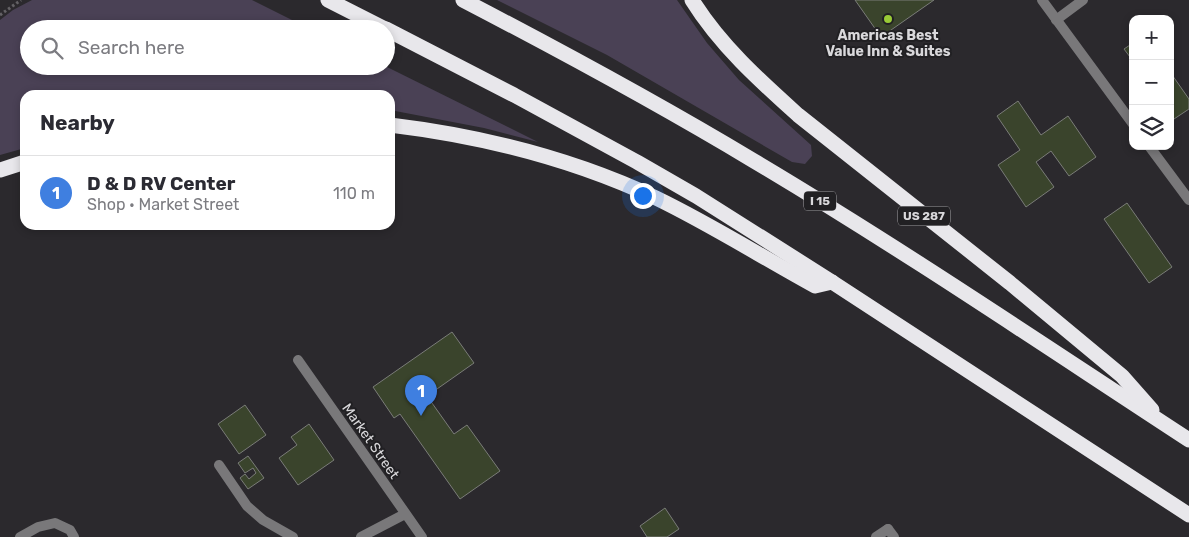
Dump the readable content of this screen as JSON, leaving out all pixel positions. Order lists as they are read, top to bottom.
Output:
{
  "streets": {
    "highway": ["I 15", "US 287"],
    "street": ["Market Street"]
  },
  "crossings": [
    ["I 15", "US 287"]
  ],
  "places": ["Americas Best Value Inn & Suites"],
  "page": {
    "map_buttons": ["+", "−"],
    "search": "Search here",
    "heading": "Nearby",
    "list": [
      {
        "mark": "1",
        "name": "D & D RV Center",
        "note": "Shop · Market Street",
        "value": "110 m"
      }
    ],
    "pins": "1"
  }
}
